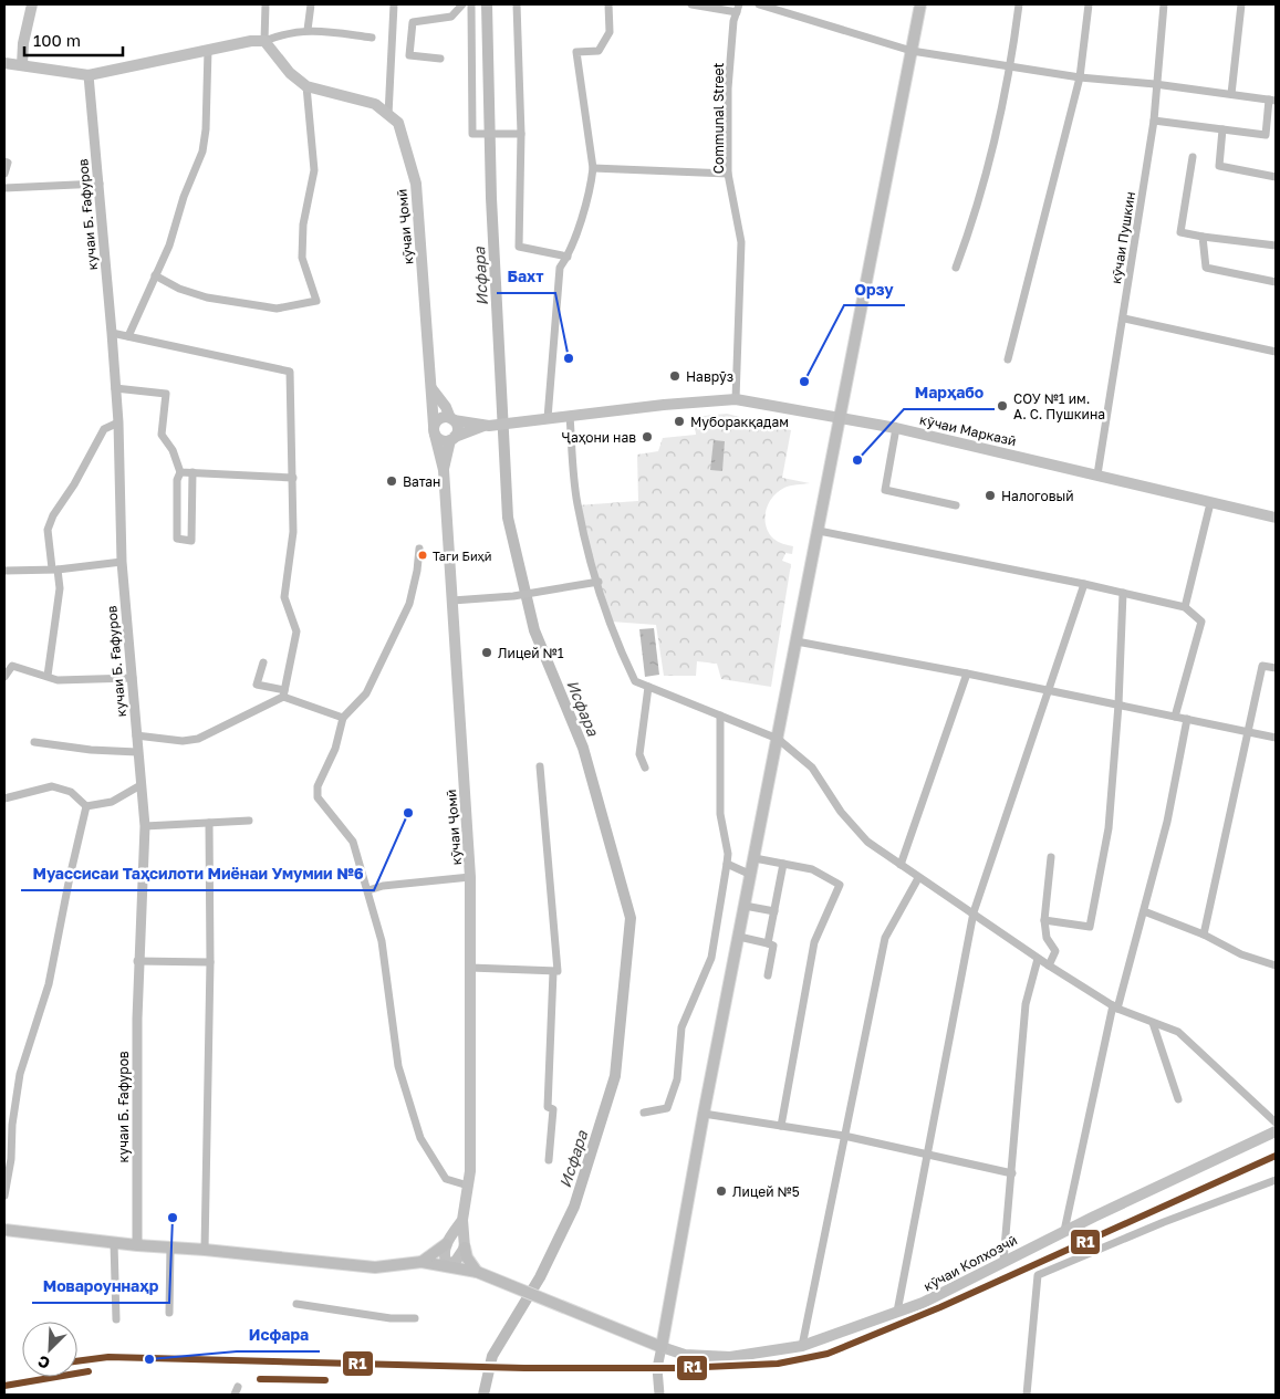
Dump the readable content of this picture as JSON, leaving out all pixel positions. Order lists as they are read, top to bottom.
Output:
{
  "streets": {
    "main road": ["кӯчаи Ҷомӣ", "кӯчаи Марказӣ", "кӯчаи Колхозчӣ"],
    "street": ["Communal Street", "кучаи Б. Ғафуров", "кӯчаи Пушкин"]
  },
  "crossings": [
    ["Communal Street", "кӯчаи Марказӣ"],
    ["кӯчаи Пушкин", "кӯчаи Марказӣ"]
  ],
  "water": ["Исфара"],
  "places": [
    "Бахт",
    "Наврӯз",
    "Орзу",
    "СОУ №1 им. А. С. Пушкина",
    "Муборакқадам",
    "Ҷаҳони нав",
    "Марҳабо",
    "Ватан",
    "Налоговый",
    "Таги Биҳӣ",
    "Лицей №1",
    "Муассисаи Таҳсилоти Миёнаи Умумии №6",
    "Лицей №5",
    "Мовароуннаҳр",
    "Исфара"
  ],
  "lines": ["transit line R1"],
  "scale_bar": "100 m",
  "north": "bottom left"
}
